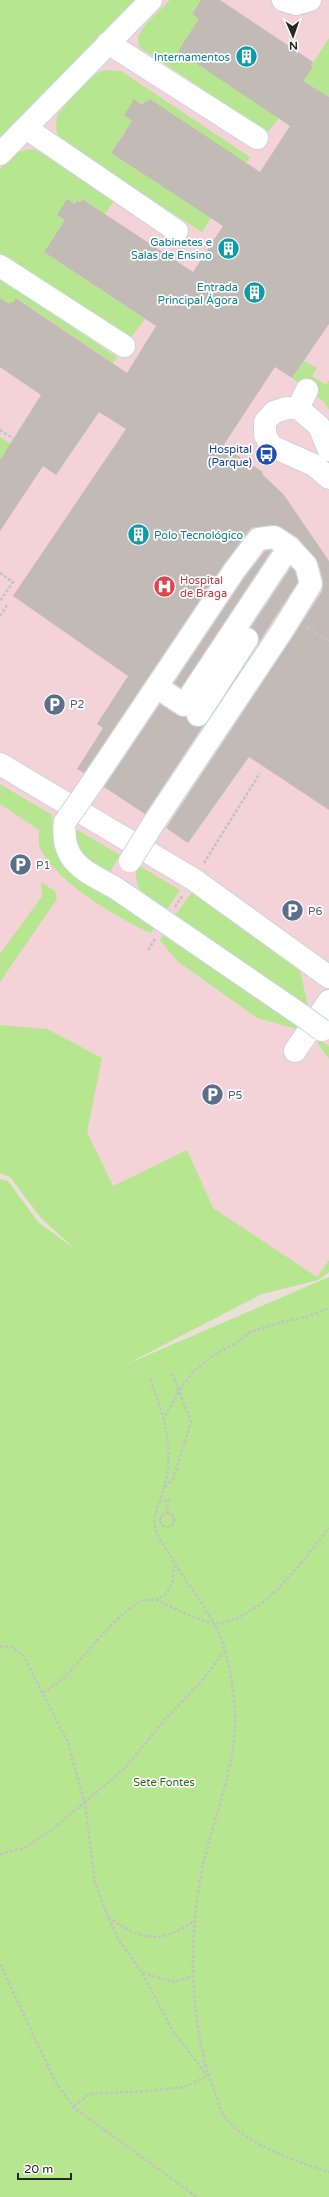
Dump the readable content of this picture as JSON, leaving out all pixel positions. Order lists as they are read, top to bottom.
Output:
{
  "parks": ["Sete Fontes"],
  "places": {
    "building": [
      "Internamentos",
      "Gabinetes e Salas de Ensino",
      "Entrada Principal Ágora",
      "Polo Tecnológico"
    ],
    "bus stop": ["Hospital (Parque)"],
    "hospital": ["Hospital de Braga"],
    "parking": [
      "P2",
      "P1",
      "P6",
      "P5"
    ]
  },
  "scale_bar": "20 m",
  "north": "bottom"
}
